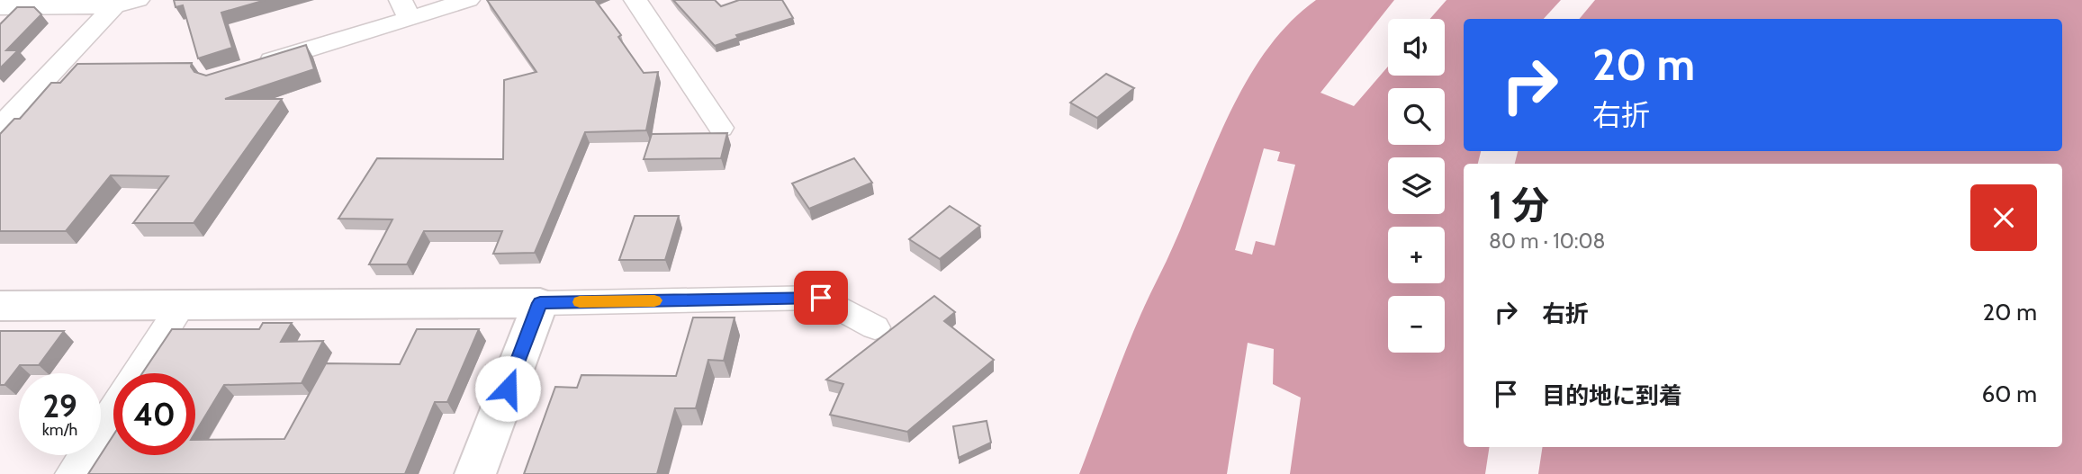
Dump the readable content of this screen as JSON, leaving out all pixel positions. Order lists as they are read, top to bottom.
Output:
{
  "page": {
    "map_buttons": ["+", "−"],
    "turn": ["20 m", "右折"],
    "heading": ["1 分", "80 m · 10:08"],
    "list": [
      {
        "name": "右折",
        "value": "20 m"
      },
      {
        "name": "目的地に到着",
        "value": "60 m"
      }
    ],
    "speed": "29 km/h",
    "limit": "40"
  }
}
